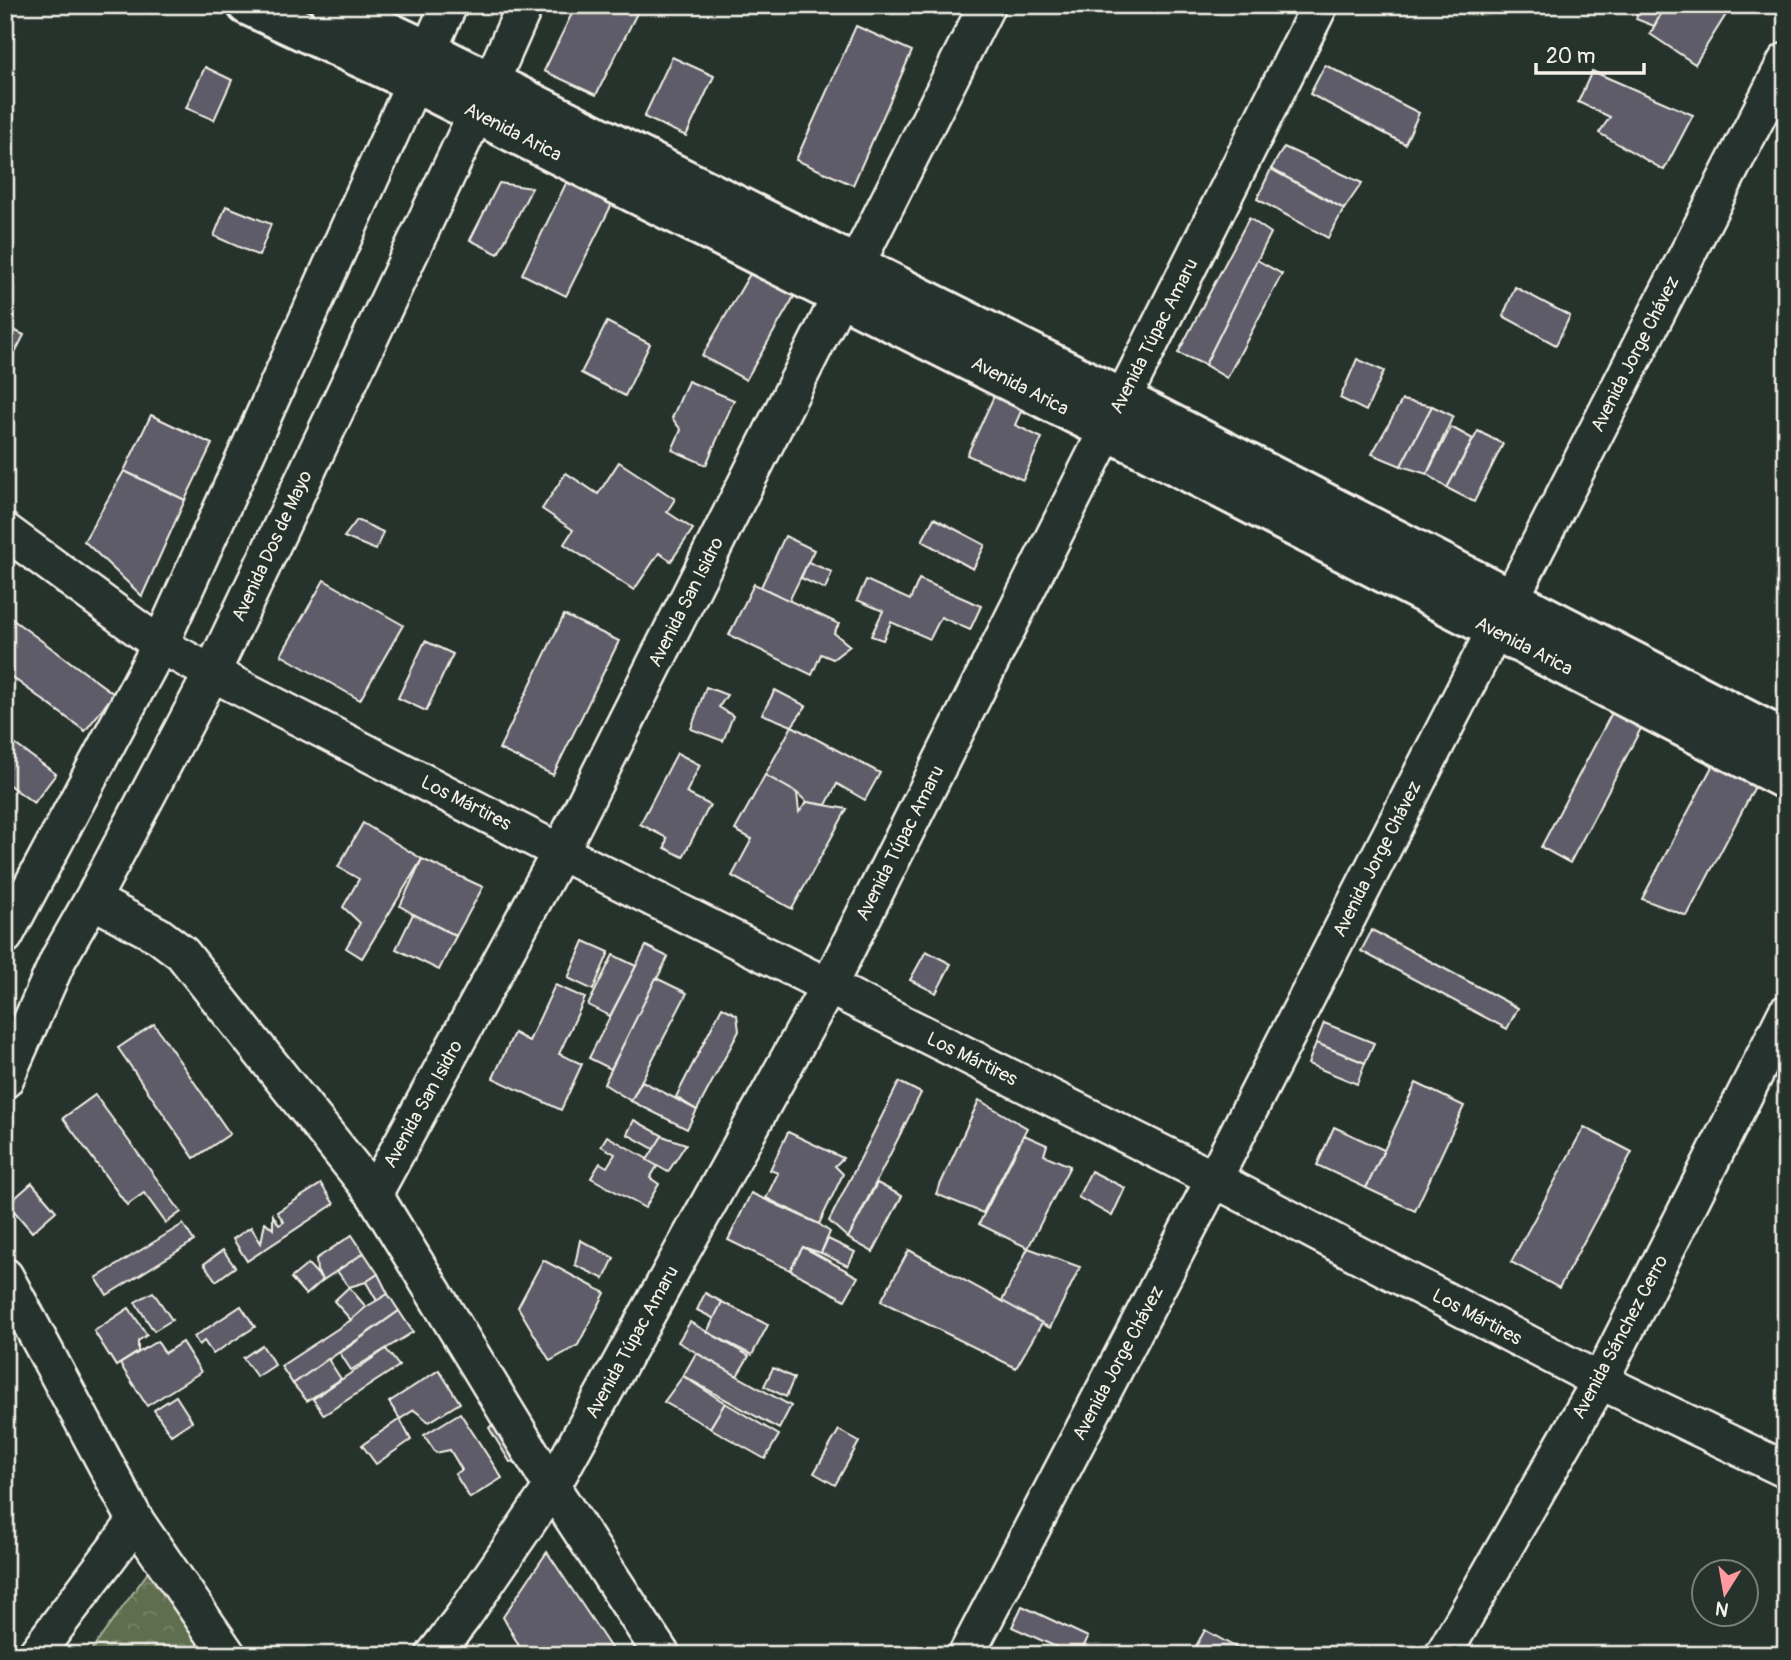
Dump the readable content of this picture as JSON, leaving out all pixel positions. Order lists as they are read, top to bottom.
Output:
{
  "streets": {
    "street": [
      "Avenida Arica",
      "Avenida Túpac Amaru",
      "Avenida Jorge Chávez",
      "Avenida Dos de Mayo",
      "Avenida San Isidro",
      "Los Mártires",
      "Avenida Sánchez Cerro"
    ]
  },
  "crossings": [
    ["Avenida Arica", "Avenida Túpac Amaru"],
    ["Avenida Arica", "Avenida Jorge Chávez"],
    ["Avenida Arica", "Avenida Dos de Mayo"],
    ["Avenida Arica", "Avenida San Isidro"],
    ["Avenida Túpac Amaru", "Los Mártires"],
    ["Avenida Jorge Chávez", "Los Mártires"],
    ["Avenida Dos de Mayo", "Los Mártires"],
    ["Avenida San Isidro", "Los Mártires"],
    ["Los Mártires", "Avenida Sánchez Cerro"]
  ],
  "scale_bar": "20 m",
  "north": "bottom"
}
